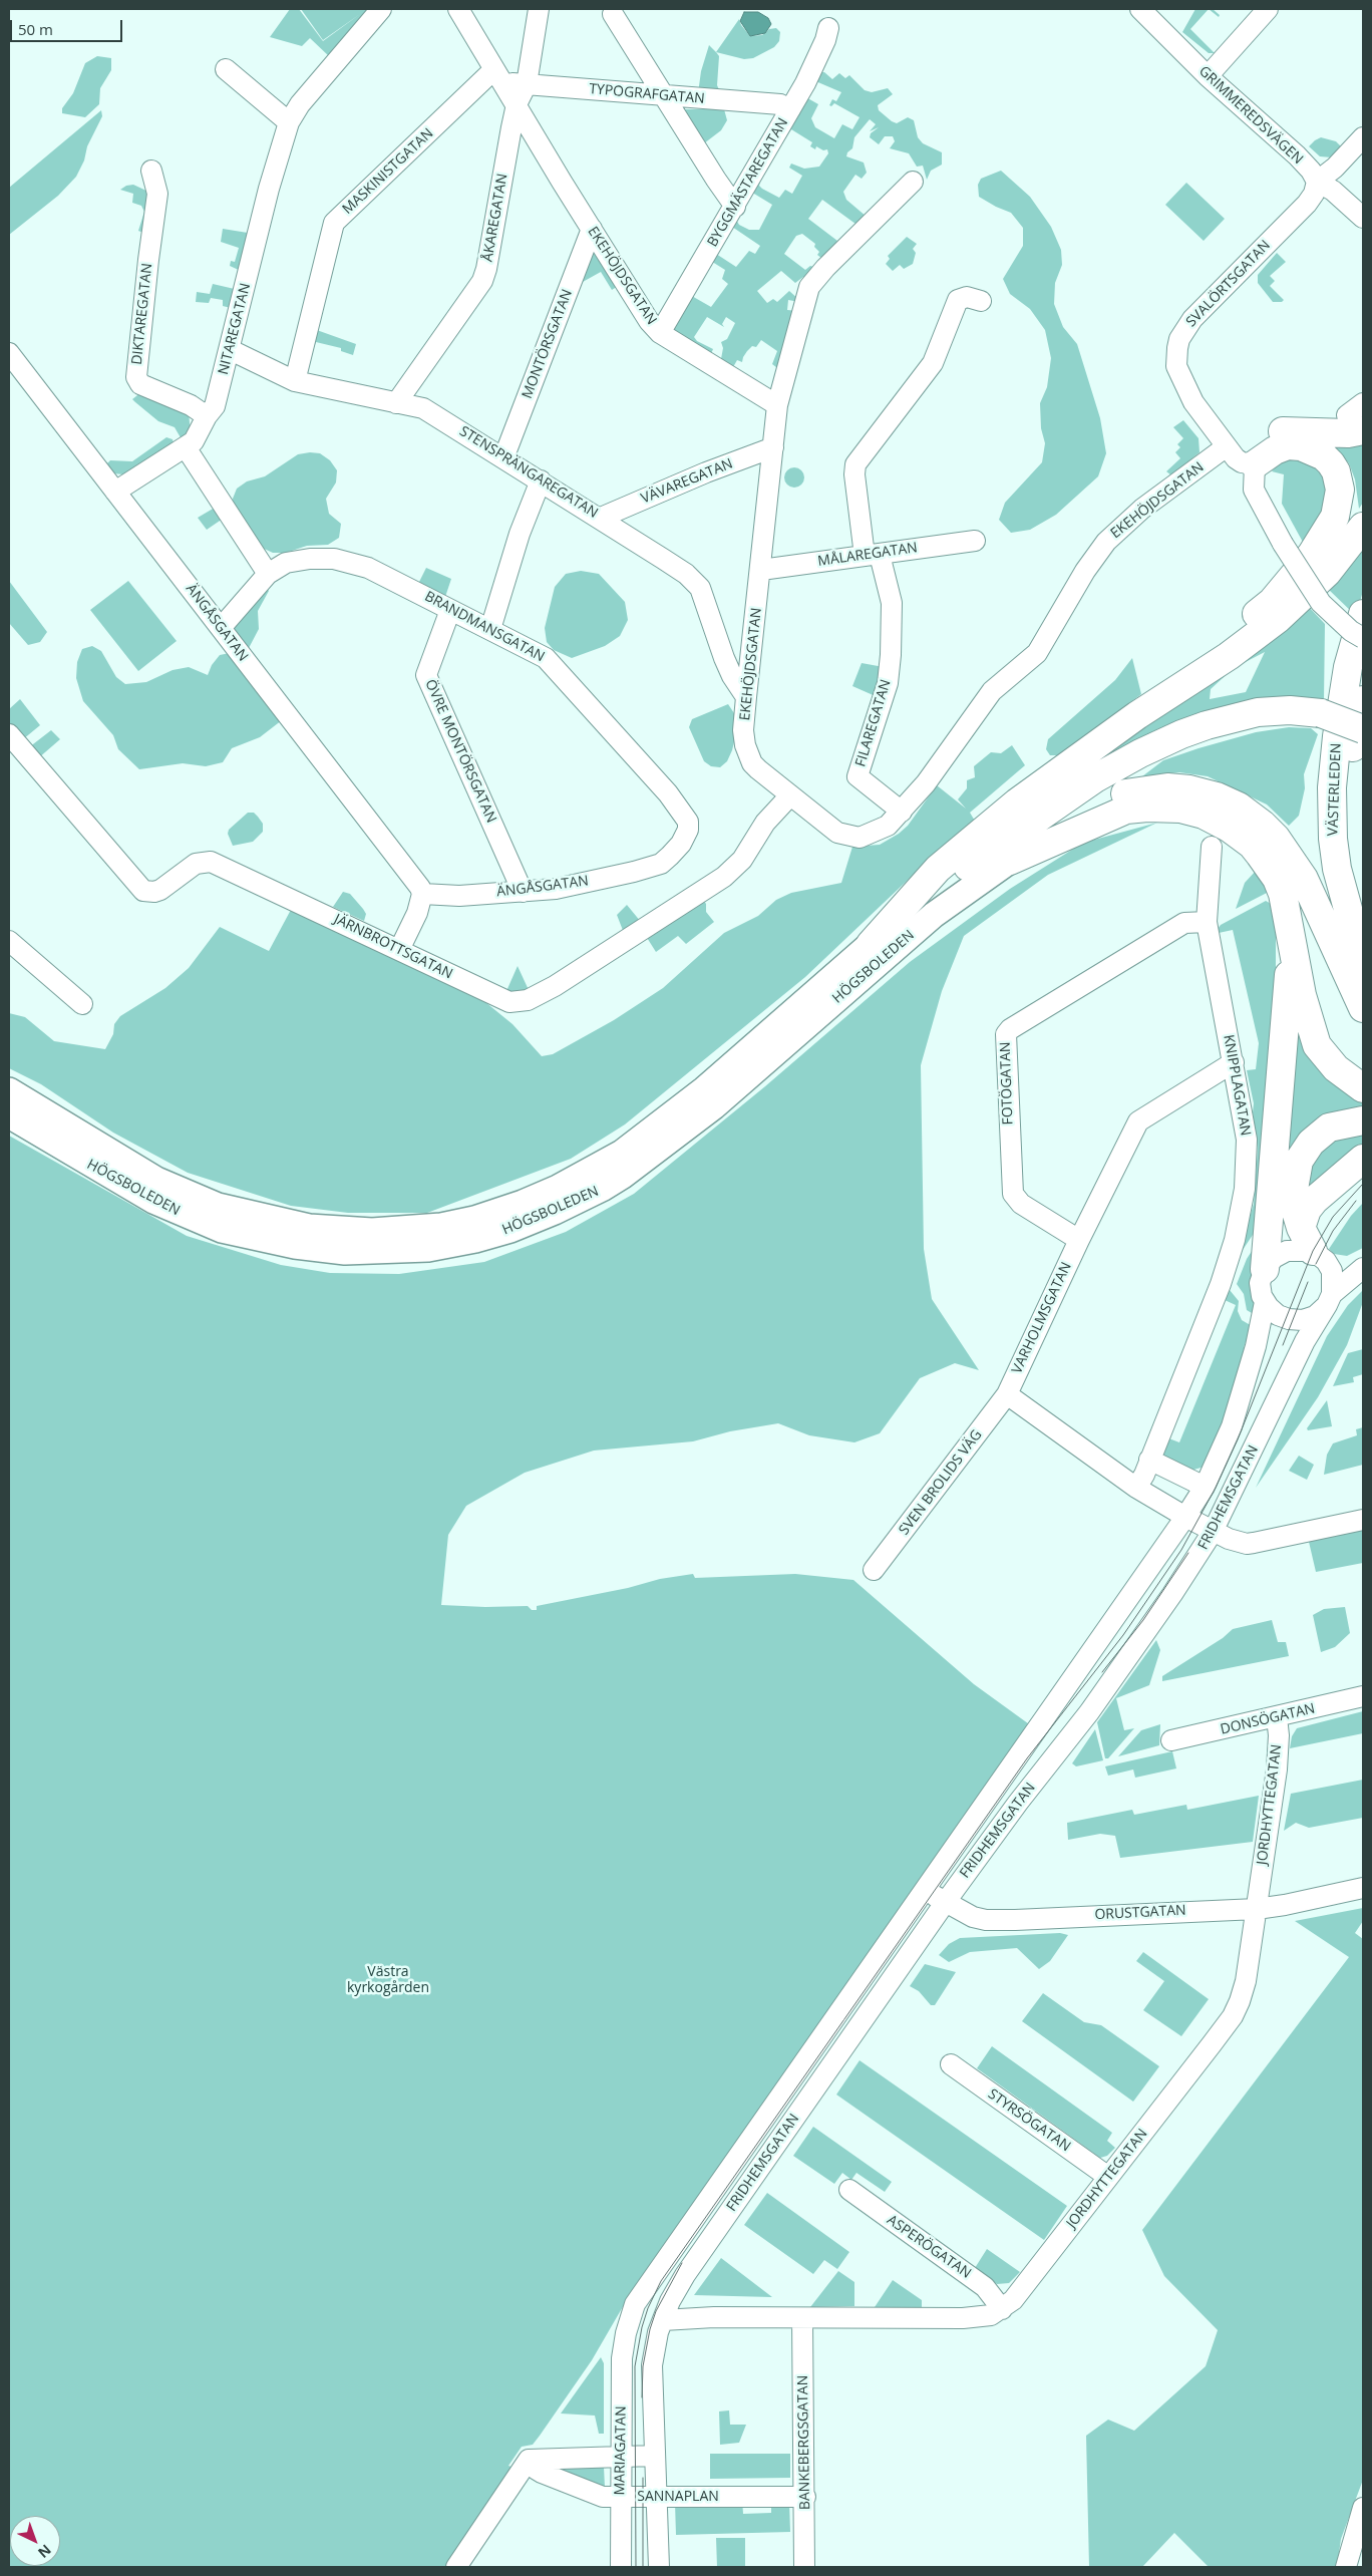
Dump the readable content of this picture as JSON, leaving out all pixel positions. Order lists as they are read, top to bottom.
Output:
{
  "streets": {
    "highway": ["VÄSTERLEDEN"],
    "main road": ["HÖGSBOLEDEN"],
    "street": [
      "TYPOGRAFGATAN",
      "GRIMMEREDSVÄGEN",
      "MASKINISTGATAN",
      "BYGGMÄSTAREGATAN",
      "ÅKAREGATAN",
      "EKEHÖJDSGATAN",
      "SVALÖRTSGATAN",
      "DIKTAREGATAN",
      "NITAREGATAN",
      "MONTÖRSGATAN",
      "STENSPRÄNGAREGATAN",
      "VÄVAREGATAN",
      "MÅLAREGATAN",
      "ÄNGÅSGATAN",
      "BRANDMANSGATAN",
      "FILAREGATAN",
      "ÖVRE MONTÖRSGATAN",
      "JÄRNBROTTSGATAN",
      "FOTÖGATAN",
      "KNIPPLAGATAN",
      "VARHOLMSGATAN",
      "SVEN BROLIDS VÄG",
      "FRIDHEMSGATAN",
      "DONSÖGATAN",
      "JORDHYTTEGATAN",
      "ORUSTGATAN",
      "STYRSÖGATAN",
      "ASPERÖGATAN",
      "BANKEBERGSGATAN",
      "MARIAGATAN",
      "SANNAPLAN"
    ]
  },
  "crossings": [
    ["TYPOGRAFGATAN", "MASKINISTGATAN"],
    ["TYPOGRAFGATAN", "BYGGMÄSTAREGATAN"],
    ["TYPOGRAFGATAN", "ÅKAREGATAN"],
    ["TYPOGRAFGATAN", "EKEHÖJDSGATAN"],
    ["GRIMMEREDSVÄGEN", "SVALÖRTSGATAN"],
    ["MASKINISTGATAN", "EKEHÖJDSGATAN"],
    ["MASKINISTGATAN", "STENSPRÄNGAREGATAN"],
    ["BYGGMÄSTAREGATAN", "EKEHÖJDSGATAN"],
    ["ÅKAREGATAN", "EKEHÖJDSGATAN"],
    ["ÅKAREGATAN", "STENSPRÄNGAREGATAN"],
    ["EKEHÖJDSGATAN", "SVALÖRTSGATAN"],
    ["EKEHÖJDSGATAN", "MONTÖRSGATAN"],
    ["EKEHÖJDSGATAN", "STENSPRÄNGAREGATAN"],
    ["EKEHÖJDSGATAN", "VÄVAREGATAN"],
    ["EKEHÖJDSGATAN", "MÅLAREGATAN"],
    ["EKEHÖJDSGATAN", "FILAREGATAN"],
    ["EKEHÖJDSGATAN", "JÄRNBROTTSGATAN"],
    ["DIKTAREGATAN", "NITAREGATAN"],
    ["NITAREGATAN", "STENSPRÄNGAREGATAN"],
    ["NITAREGATAN", "ÄNGÅSGATAN"],
    ["MONTÖRSGATAN", "STENSPRÄNGAREGATAN"],
    ["STENSPRÄNGAREGATAN", "VÄVAREGATAN"],
    ["MÅLAREGATAN", "FILAREGATAN"],
    ["ÄNGÅSGATAN", "BRANDMANSGATAN"],
    ["ÄNGÅSGATAN", "ÖVRE MONTÖRSGATAN"],
    ["BRANDMANSGATAN", "ÖVRE MONTÖRSGATAN"],
    ["FOTÖGATAN", "KNIPPLAGATAN"],
    ["FOTÖGATAN", "VARHOLMSGATAN"],
    ["KNIPPLAGATAN", "VARHOLMSGATAN"],
    ["VARHOLMSGATAN", "SVEN BROLIDS VÄG"],
    ["FRIDHEMSGATAN", "JORDHYTTEGATAN"],
    ["FRIDHEMSGATAN", "ORUSTGATAN"],
    ["FRIDHEMSGATAN", "MARIAGATAN"],
    ["DONSÖGATAN", "JORDHYTTEGATAN"],
    ["JORDHYTTEGATAN", "ORUSTGATAN"],
    ["JORDHYTTEGATAN", "STYRSÖGATAN"],
    ["JORDHYTTEGATAN", "ASPERÖGATAN"],
    ["JORDHYTTEGATAN", "BANKEBERGSGATAN"],
    ["BANKEBERGSGATAN", "SANNAPLAN"],
    ["MARIAGATAN", "SANNAPLAN"]
  ],
  "parks": ["Västra kyrkogården"],
  "scale_bar": "50 m",
  "north": "bottom right"
}
